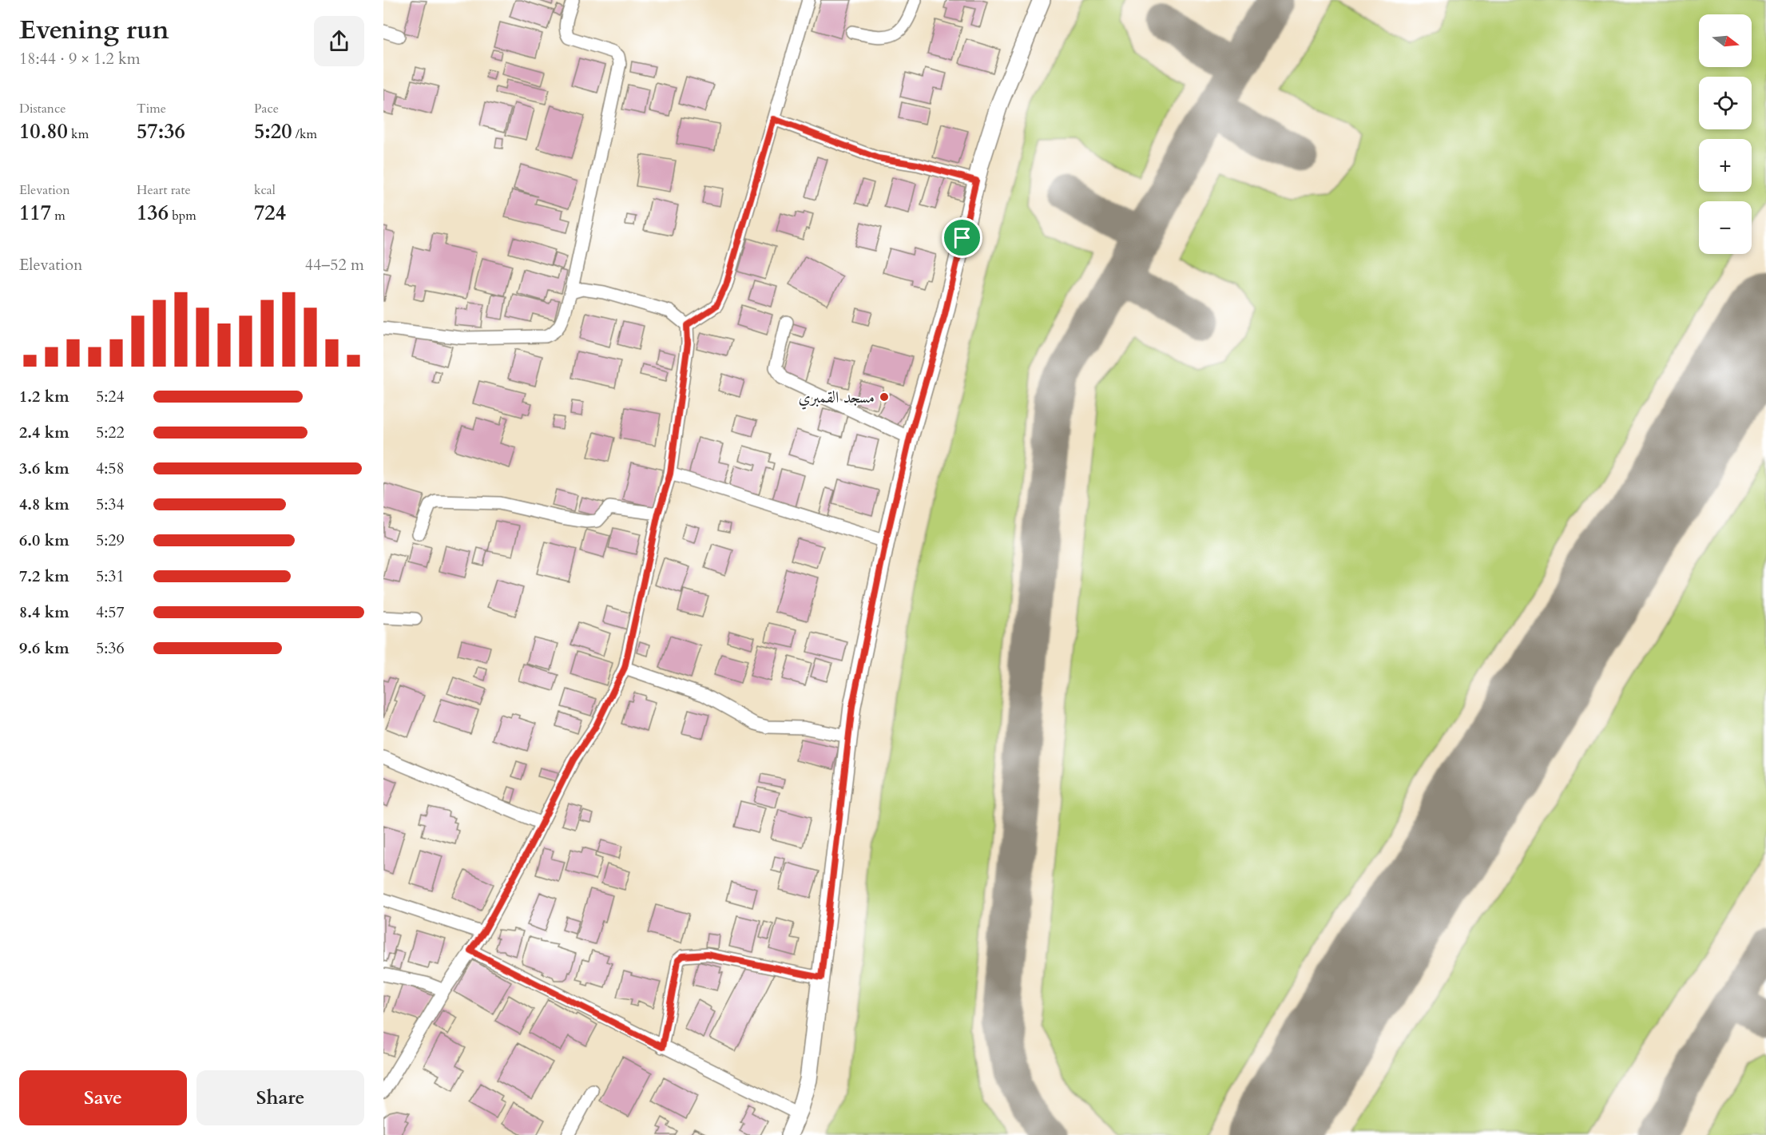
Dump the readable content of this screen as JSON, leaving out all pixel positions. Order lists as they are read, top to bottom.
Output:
{
  "places": ["مسجد القمبري"],
  "north": "right",
  "page": {
    "heading": ["Evening run", "18:44 · 9 × 1.2 km"],
    "map_buttons": ["+", "−"],
    "stats": [
      ["Distance", "10.80 km"],
      ["Time", "57:36"],
      ["Pace", "5:20 /km"],
      ["Elevation", "117 m"],
      ["Heart rate", "136 bpm"],
      ["kcal", "724"]
    ],
    "chart": ["Elevation", "44–52 m"],
    "list": [
      {
        "name": "1.2 km",
        "note": "5:24"
      },
      {
        "name": "2.4 km",
        "note": "5:22"
      },
      {
        "name": "3.6 km",
        "note": "4:58"
      },
      {
        "name": "4.8 km",
        "note": "5:34"
      },
      {
        "name": "6.0 km",
        "note": "5:29"
      },
      {
        "name": "7.2 km",
        "note": "5:31"
      },
      {
        "name": "8.4 km",
        "note": "4:57"
      },
      {
        "name": "9.6 km",
        "note": "5:36"
      }
    ],
    "buttons": ["Save", "Share"]
  }
}
